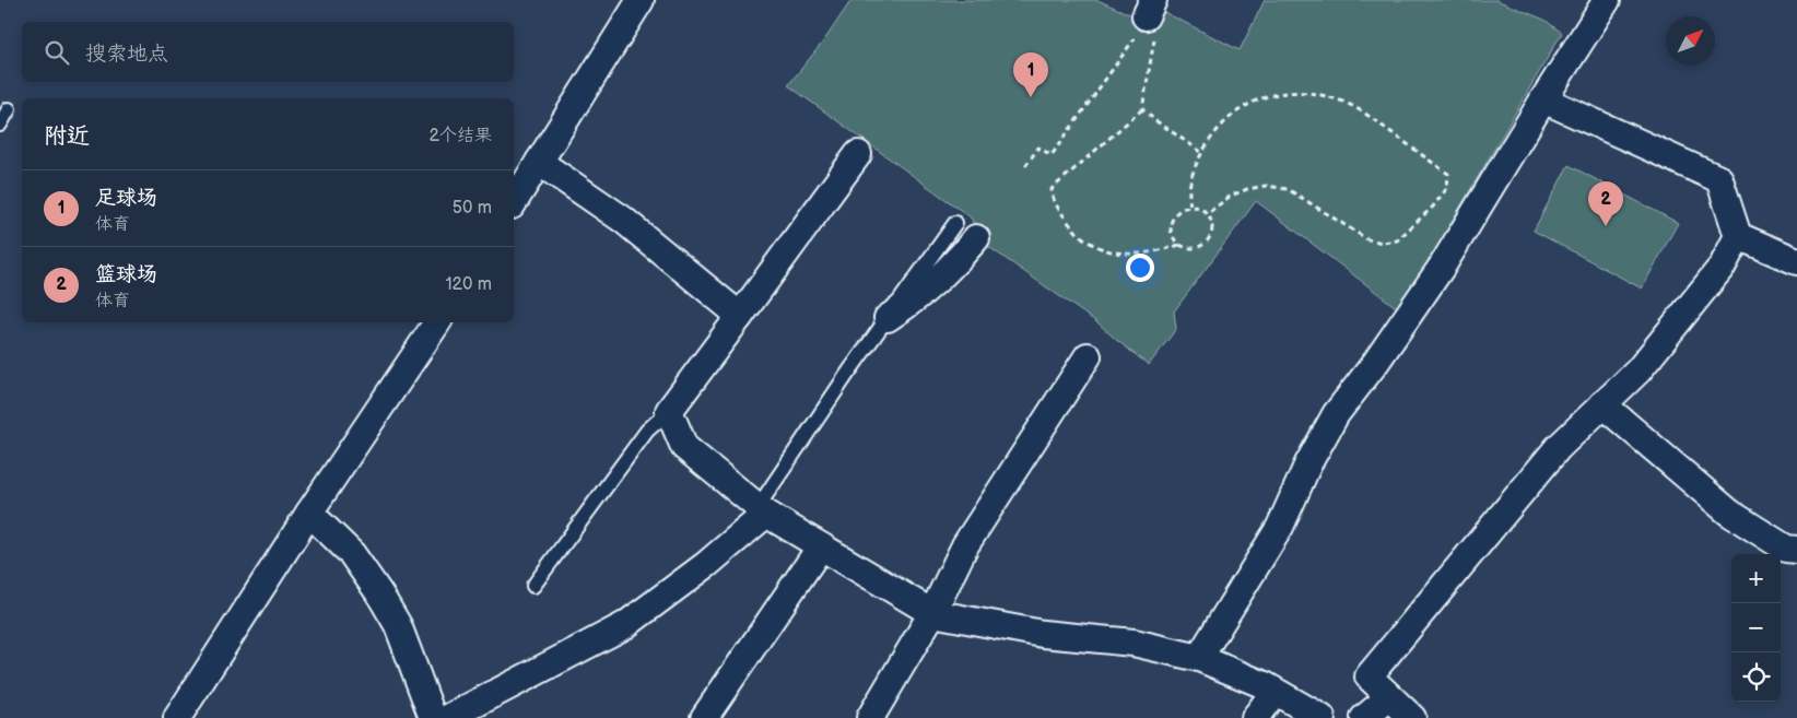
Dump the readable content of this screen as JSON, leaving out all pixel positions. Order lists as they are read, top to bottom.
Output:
{
  "north": "top right",
  "page": {
    "search": "搜索地点",
    "pins": ["1", "2"],
    "heading": ["附近", "2个结果"],
    "list": [
      {
        "mark": "1",
        "name": "足球场",
        "note": "体育",
        "value": "50 m"
      },
      {
        "mark": "2",
        "name": "篮球场",
        "note": "体育",
        "value": "120 m"
      }
    ],
    "map_buttons": ["+", "−"]
  }
}
